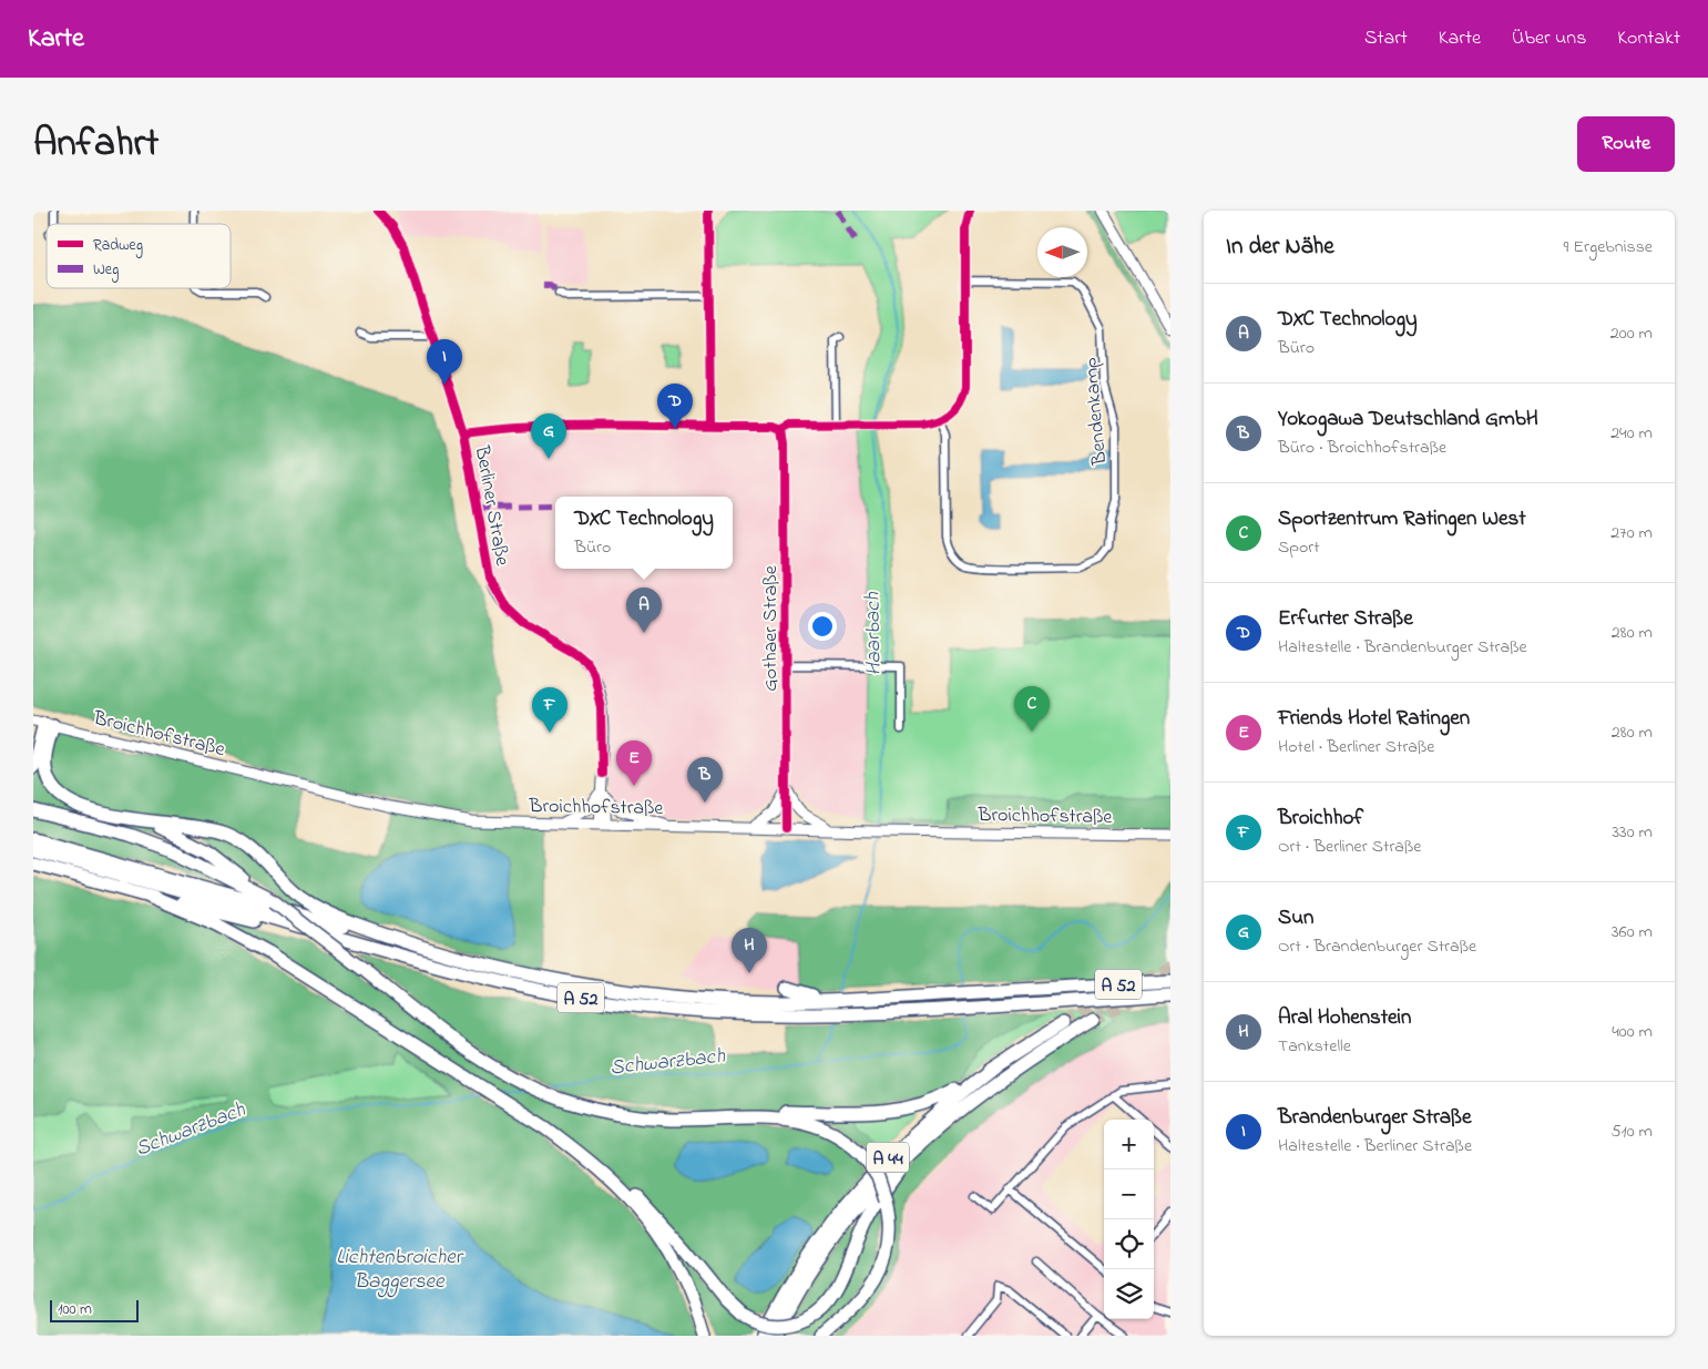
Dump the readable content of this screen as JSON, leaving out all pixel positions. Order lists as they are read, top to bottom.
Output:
{
  "streets": {
    "highway": ["A 52", "A 44"],
    "main road": ["Broichhofstraße"],
    "street": ["Bendenkamp", "Berliner Straße", "Gothaer Straße"]
  },
  "crossings": [
    ["Berliner Straße", "Broichhofstraße"],
    ["Gothaer Straße", "Broichhofstraße"]
  ],
  "water": ["Haarbach", "Schwarzbach", "Lichtenbroicher Baggersee"],
  "legend": ["Radweg", "Weg"],
  "scale_bar": "100 m",
  "north": "left",
  "page": {
    "header": "Karte",
    "nav": [
      "Start",
      "Karte",
      "Über uns",
      "Kontakt"
    ],
    "title": "Anfahrt",
    "buttons": "Route",
    "heading": ["In der Nähe", "9 Ergebnisse"],
    "list": [
      {
        "mark": "A",
        "name": "DXC Technology",
        "note": "Büro",
        "value": "200 m"
      },
      {
        "mark": "B",
        "name": "Yokogawa Deutschland GmbH",
        "note": "Büro · Broichhofstraße",
        "value": "240 m"
      },
      {
        "mark": "C",
        "name": "Sportzentrum Ratingen West",
        "note": "Sport",
        "value": "270 m"
      },
      {
        "mark": "D",
        "name": "Erfurter Straße",
        "note": "Haltestelle · Brandenburger Straße",
        "value": "280 m"
      },
      {
        "mark": "E",
        "name": "Friends Hotel Ratingen",
        "note": "Hotel · Berliner Straße",
        "value": "280 m"
      },
      {
        "mark": "F",
        "name": "Broichhof",
        "note": "Ort · Berliner Straße",
        "value": "330 m"
      },
      {
        "mark": "G",
        "name": "Sun",
        "note": "Ort · Brandenburger Straße",
        "value": "360 m"
      },
      {
        "mark": "H",
        "name": "Aral Hohenstein",
        "note": "Tankstelle",
        "value": "400 m"
      },
      {
        "mark": "I",
        "name": "Brandenburger Straße",
        "note": "Haltestelle · Berliner Straße",
        "value": "510 m"
      }
    ],
    "pins": [
      "I",
      "D",
      "G",
      "A",
      "C",
      "F",
      "E",
      "B",
      "H"
    ],
    "popup": ["DXC Technology", "Büro"],
    "map_buttons": ["+", "−"],
    "scale": "100 m"
  }
}
